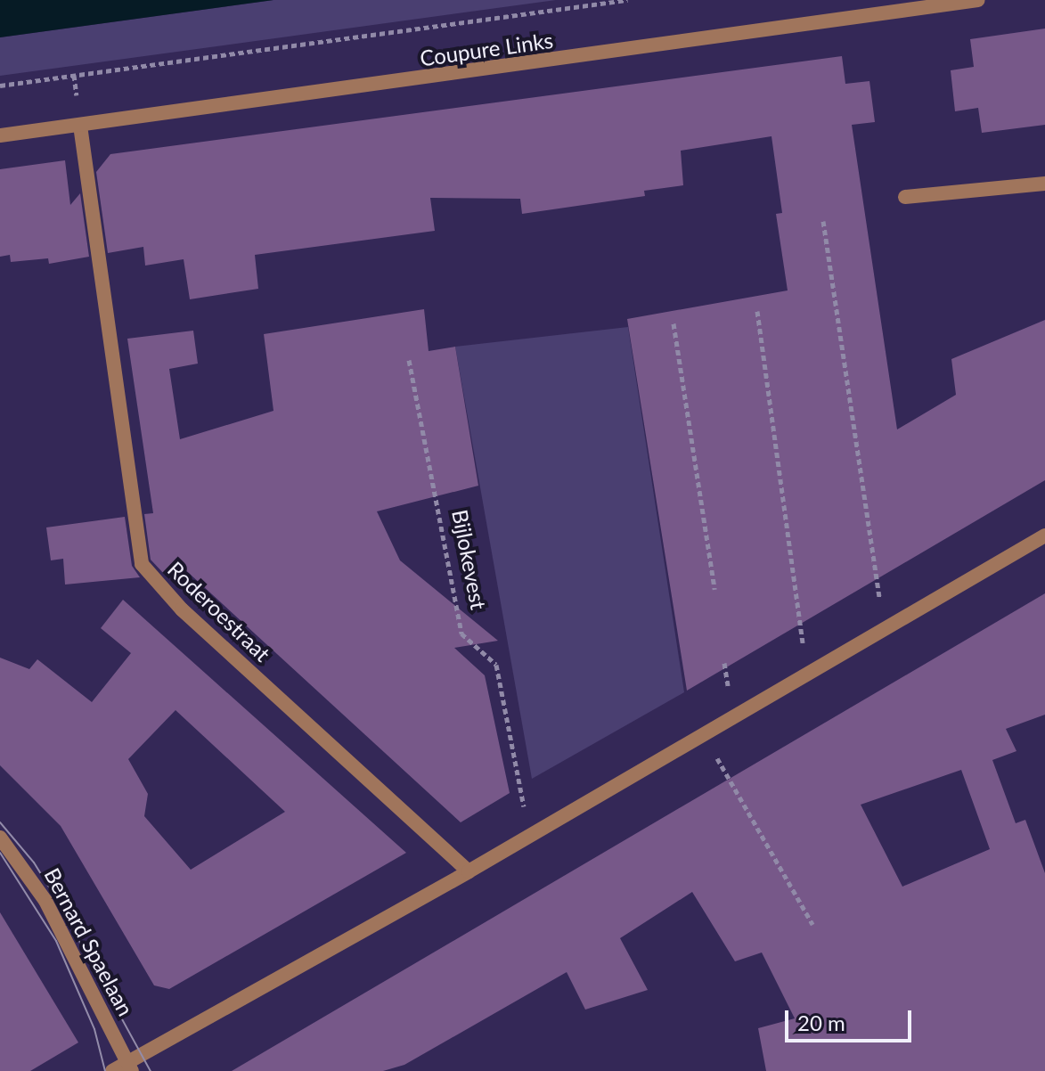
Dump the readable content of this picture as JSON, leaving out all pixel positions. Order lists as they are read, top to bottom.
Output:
{
  "streets": {
    "street": ["Coupure Links", "Roderoestraat", "Bernard Spaelaan"],
    "path": ["Bijlokevest"]
  },
  "crossings": [
    ["Coupure Links", "Roderoestraat"]
  ],
  "scale_bar": "20 m"
}
